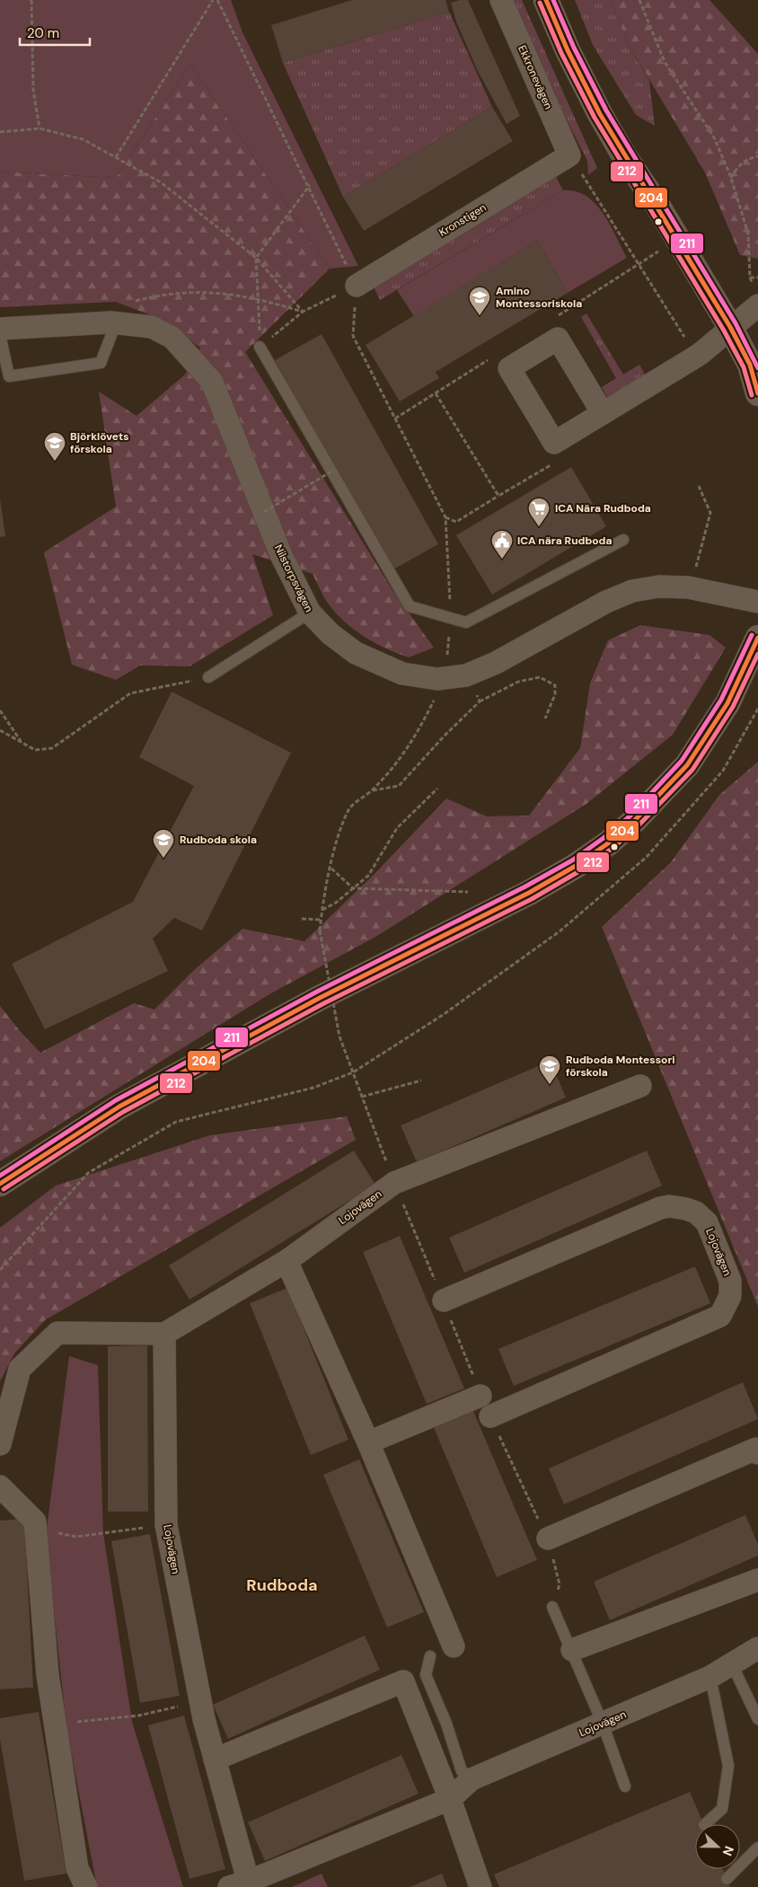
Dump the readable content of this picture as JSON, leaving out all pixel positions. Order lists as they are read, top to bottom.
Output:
{
  "streets": {
    "street": [
      "Ekkronevägen",
      "Kronstigen",
      "Nilstorpsvägen",
      "Lojovägen"
    ]
  },
  "crossings": [
    ["Ekkronevägen", "Kronstigen"]
  ],
  "districts": ["Rudboda"],
  "places": {
    "school or university": [
      "Amino Montessoriskola",
      "Björklövets förskola",
      "Rudboda skola",
      "Rudboda Montessori förskola"
    ],
    "supermarket": ["ICA Nära Rudboda"],
    "public building": ["ICA nära Rudboda"]
  },
  "lines": ["transit line 204", "transit line 211", "transit line 212"],
  "scale_bar": "20 m",
  "north": "right"
}
